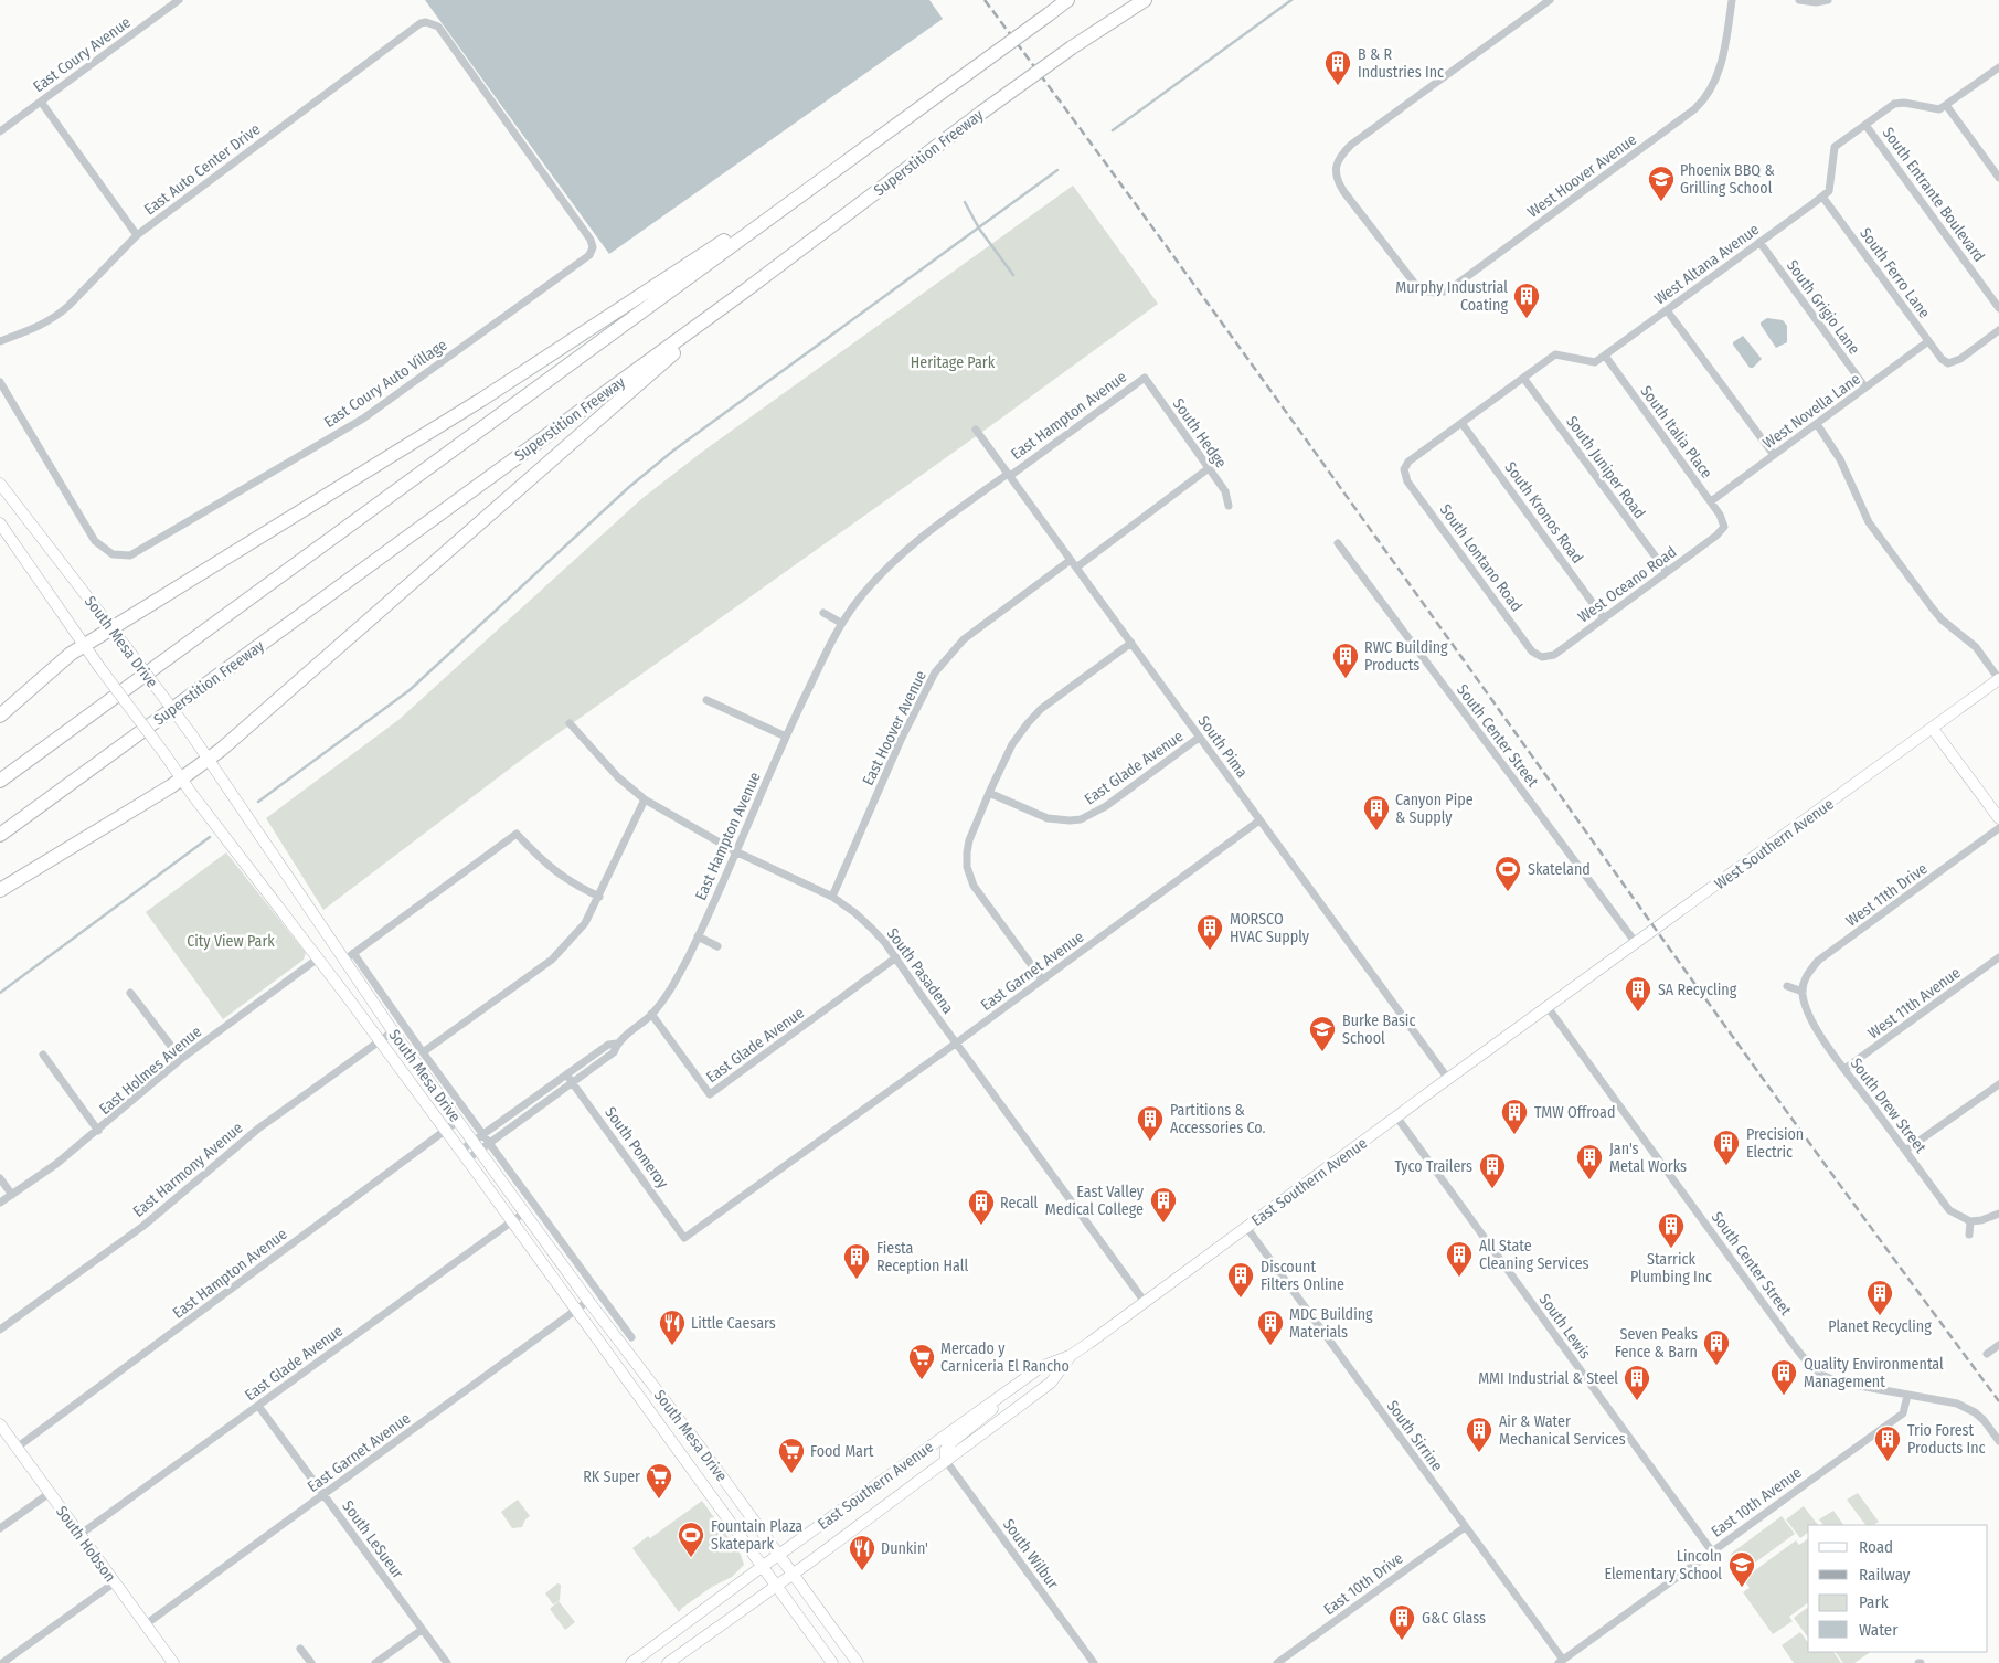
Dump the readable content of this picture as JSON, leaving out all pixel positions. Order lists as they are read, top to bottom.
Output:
{
  "streets": {
    "highway": ["Superstition Freeway"],
    "main road": [
      "South Mesa Drive",
      "West Southern Avenue",
      "East Southern Avenue",
      "South Hobson"
    ],
    "street": [
      "East Coury Avenue",
      "East Auto Center Drive",
      "West Hoover Avenue",
      "South Entrante Boulevard",
      "West Altana Avenue",
      "South Ferro Lane",
      "South Grigio Lane",
      "East Coury Auto Village",
      "West Novella Lane",
      "East Hampton Avenue",
      "South Italia Place",
      "South Hedge",
      "South Juniper Road",
      "South Kronos Road",
      "South Lontano Road",
      "West Oceano Road",
      "East Hoover Avenue",
      "South Center Street",
      "South Pima",
      "East Glade Avenue",
      "West 11th Drive",
      "South Pasadena",
      "East Garnet Avenue",
      "West 11th Avenue",
      "East Holmes Avenue",
      "South Drew Street",
      "South Pomeroy",
      "East Harmony Avenue",
      "South Lewis",
      "South Sirrine",
      "East 10th Avenue",
      "South LeSueur",
      "South Wilbur",
      "East 10th Drive"
    ]
  },
  "crossings": [
    ["East Auto Center Drive", "East Coury Auto Village"],
    ["West Altana Avenue", "South Ferro Lane"],
    ["West Altana Avenue", "South Grigio Lane"],
    ["West Altana Avenue", "South Italia Place"],
    ["West Altana Avenue", "South Juniper Road"],
    ["West Altana Avenue", "South Kronos Road"],
    ["West Altana Avenue", "South Lontano Road"],
    ["South Ferro Lane", "West Novella Lane"],
    ["South Grigio Lane", "West Novella Lane"],
    ["West Novella Lane", "South Italia Place"],
    ["East Hampton Avenue", "South Hedge"],
    ["East Hampton Avenue", "South Mesa Drive"],
    ["East Hampton Avenue", "South Pima"],
    ["East Hampton Avenue", "East Glade Avenue"],
    ["East Hampton Avenue", "South Pasadena"],
    ["East Hampton Avenue", "South Pomeroy"],
    ["East Hampton Avenue", "South Hobson"],
    ["South Italia Place", "West Oceano Road"],
    ["South Juniper Road", "West Oceano Road"],
    ["South Kronos Road", "West Oceano Road"],
    ["South Lontano Road", "West Oceano Road"],
    ["South Mesa Drive", "East Glade Avenue"],
    ["South Mesa Drive", "East Garnet Avenue"],
    ["South Mesa Drive", "East Holmes Avenue"],
    ["South Mesa Drive", "East Harmony Avenue"],
    ["South Mesa Drive", "East Southern Avenue"],
    ["East Hoover Avenue", "South Pima"],
    ["East Hoover Avenue", "South Pasadena"],
    ["South Center Street", "West Southern Avenue"],
    ["South Center Street", "East Southern Avenue"],
    ["South Center Street", "East 10th Avenue"],
    ["South Pima", "East Glade Avenue"],
    ["South Pima", "East Garnet Avenue"],
    ["South Pima", "East Southern Avenue"],
    ["East Glade Avenue", "South Pasadena"],
    ["East Glade Avenue", "South LeSueur"],
    ["East Glade Avenue", "South Hobson"],
    ["West Southern Avenue", "East Southern Avenue"],
    ["West 11th Drive", "South Drew Street"],
    ["South Pasadena", "East Garnet Avenue"],
    ["South Pasadena", "East Southern Avenue"],
    ["East Garnet Avenue", "South Pomeroy"],
    ["East Garnet Avenue", "South LeSueur"],
    ["East Garnet Avenue", "South Hobson"],
    ["West 11th Avenue", "South Drew Street"],
    ["East Southern Avenue", "South Lewis"],
    ["East Southern Avenue", "South Sirrine"],
    ["East Southern Avenue", "South Wilbur"],
    ["South Lewis", "East 10th Avenue"],
    ["South Sirrine", "East 10th Avenue"],
    ["South Sirrine", "East 10th Drive"]
  ],
  "parks": ["Heritage Park", "City View Park"],
  "places": {
    "building": [
      "B & R Industries Inc",
      "Murphy Industrial Coating",
      "RWC Building Products",
      "Canyon Pipe & Supply",
      "MORSCO HVAC Supply",
      "SA Recycling",
      "TMW Offroad",
      "Partitions & Accessories Co.",
      "Precision Electric",
      "Jan's Metal Works",
      "Tyco Trailers",
      "East Valley Medical College",
      "Recall",
      "Starrick Plumbing Inc",
      "All State Cleaning Services",
      "Fiesta Reception Hall",
      "Discount Filters Online",
      "Planet Recycling",
      "MDC Building Materials",
      "Seven Peaks Fence & Barn",
      "Quality Environmental Management",
      "MMI Industrial & Steel",
      "Air & Water Mechanical Services",
      "Trio Forest Products Inc",
      "G&C Glass"
    ],
    "school or university": ["Phoenix BBQ & Grilling School", "Burke Basic School", "Lincoln Elementary School"],
    "sports": ["Skateland", "Fountain Plaza Skatepark"],
    "restaurant": ["Little Caesars", "Dunkin'"],
    "supermarket": ["Mercado y Carniceria El Rancho", "Food Mart", "RK Super"]
  },
  "legend": [
    "Road",
    "Railway",
    "Park",
    "Water"
  ]
}
